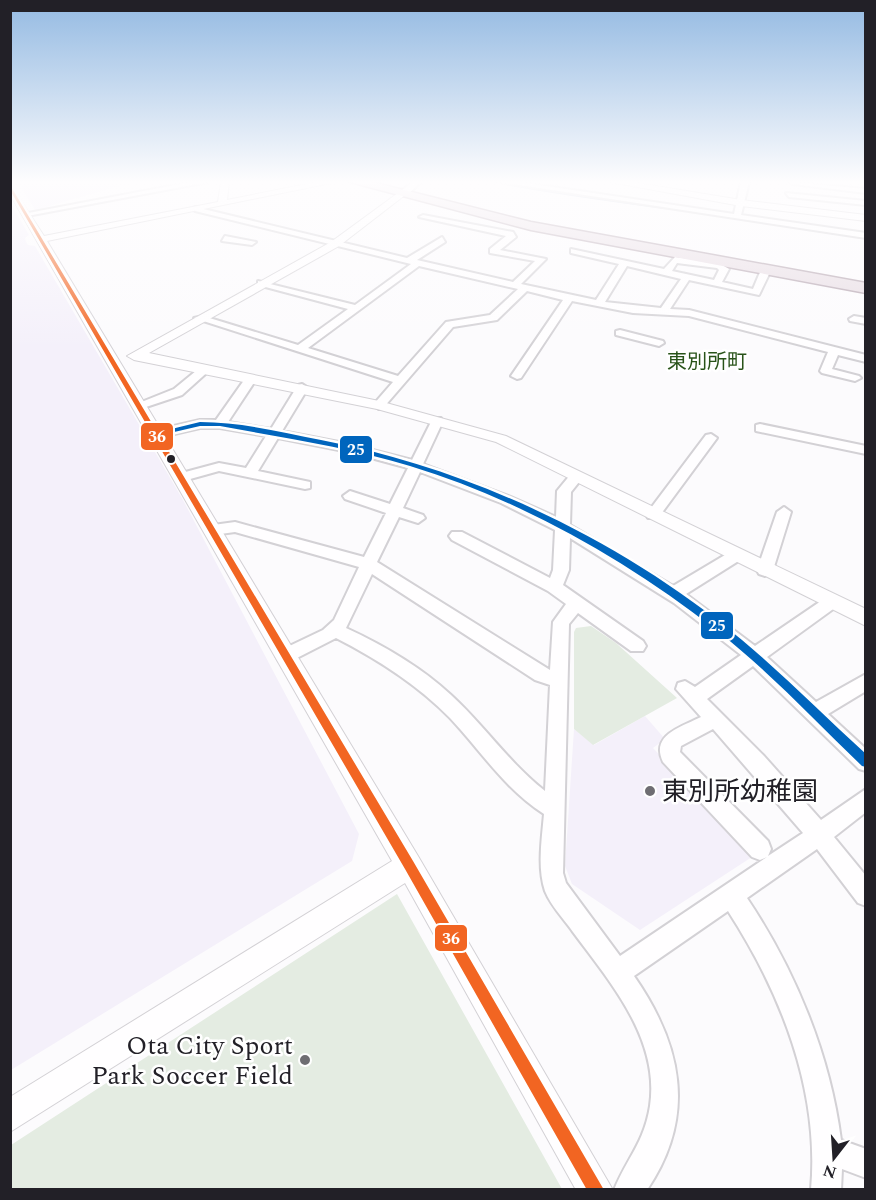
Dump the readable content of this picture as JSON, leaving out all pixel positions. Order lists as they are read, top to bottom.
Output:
{
  "districts": ["東別所町"],
  "places": ["東別所幼稚園", "Ota City Sport Park Soccer Field"],
  "lines": ["transit line 36", "transit line 25"],
  "north": "bottom"
}
